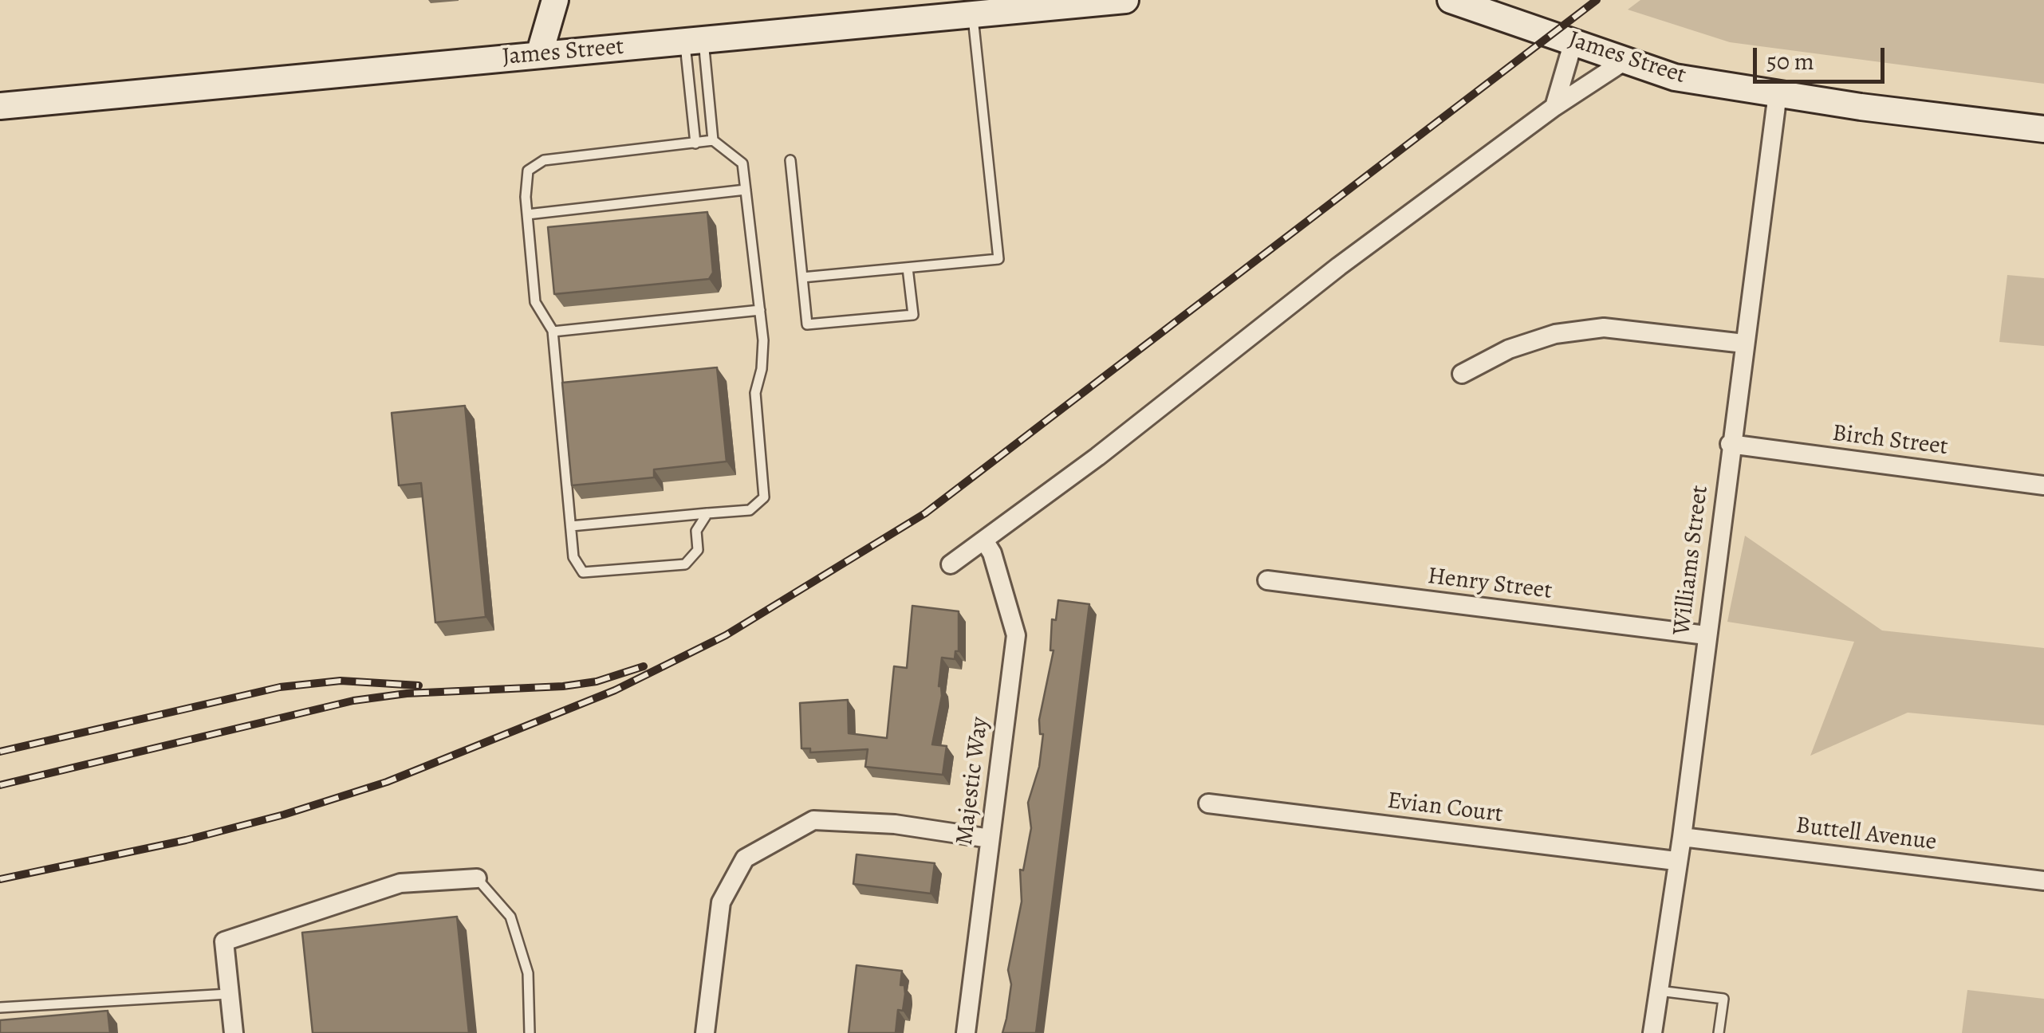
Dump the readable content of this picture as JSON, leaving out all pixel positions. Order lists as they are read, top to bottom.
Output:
{
  "streets": {
    "street": [
      "James Street",
      "Birch Street",
      "Williams Street",
      "Henry Street",
      "Majestic Way",
      "Evian Court",
      "Buttell Avenue"
    ]
  },
  "crossings": [
    ["James Street", "Williams Street"],
    ["Birch Street", "Williams Street"],
    ["Williams Street", "Henry Street"],
    ["Williams Street", "Evian Court"],
    ["Williams Street", "Buttell Avenue"]
  ],
  "scale_bar": "50 m"
}
